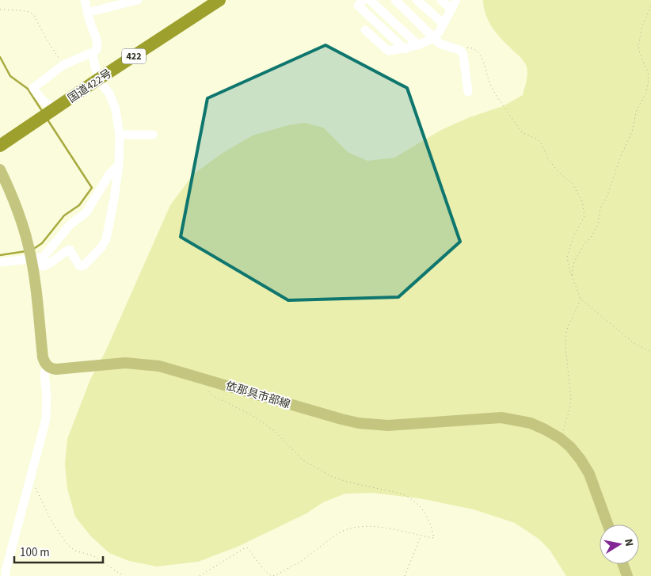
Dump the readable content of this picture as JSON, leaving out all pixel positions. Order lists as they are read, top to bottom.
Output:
{
  "streets": {
    "highway": ["422", "国道422号"],
    "main road": ["依那具市部線"]
  },
  "scale_bar": "100 m",
  "north": "right"
}
